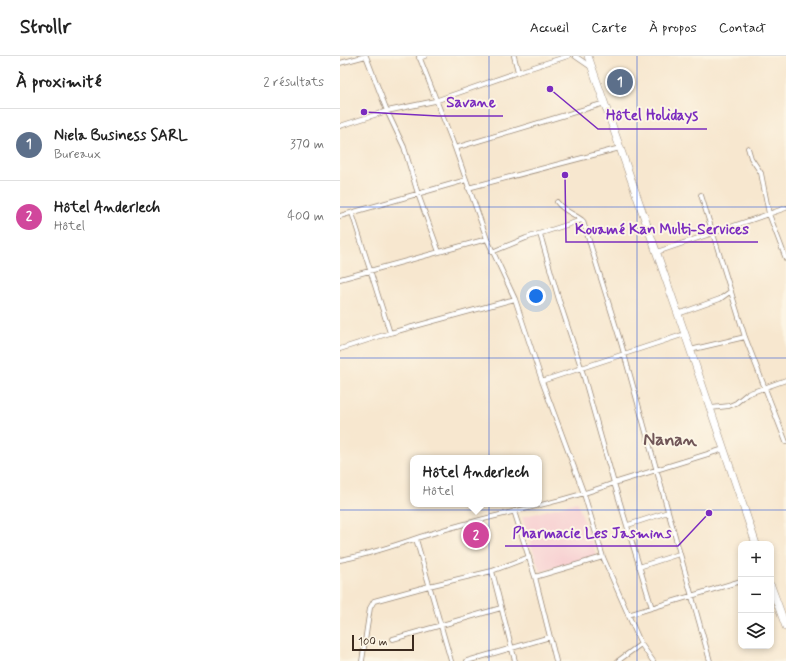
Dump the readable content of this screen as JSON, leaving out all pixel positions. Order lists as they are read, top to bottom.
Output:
{
  "districts": ["Nanan"],
  "places": [
    "Hôtel Holidays",
    "Savane",
    "Kouamé Kan Multi-Services",
    "Pharmacie Les Jasmins"
  ],
  "scale_bar": "100 m",
  "page": {
    "header": "Strollr",
    "nav": [
      "Accueil",
      "Carte",
      "À propos",
      "Contact"
    ],
    "heading": ["À proximité", "2 résultats"],
    "pins": ["1", "2"],
    "list": [
      {
        "mark": "1",
        "name": "Niela Business SARL",
        "note": "Bureaux",
        "value": "370 m"
      },
      {
        "mark": "2",
        "name": "Hôtel Anderlech",
        "note": "Hôtel",
        "value": "400 m"
      }
    ],
    "popup": ["Hôtel Anderlech", "Hôtel"],
    "map_buttons": ["+", "−"],
    "scale": "100 m"
  }
}
